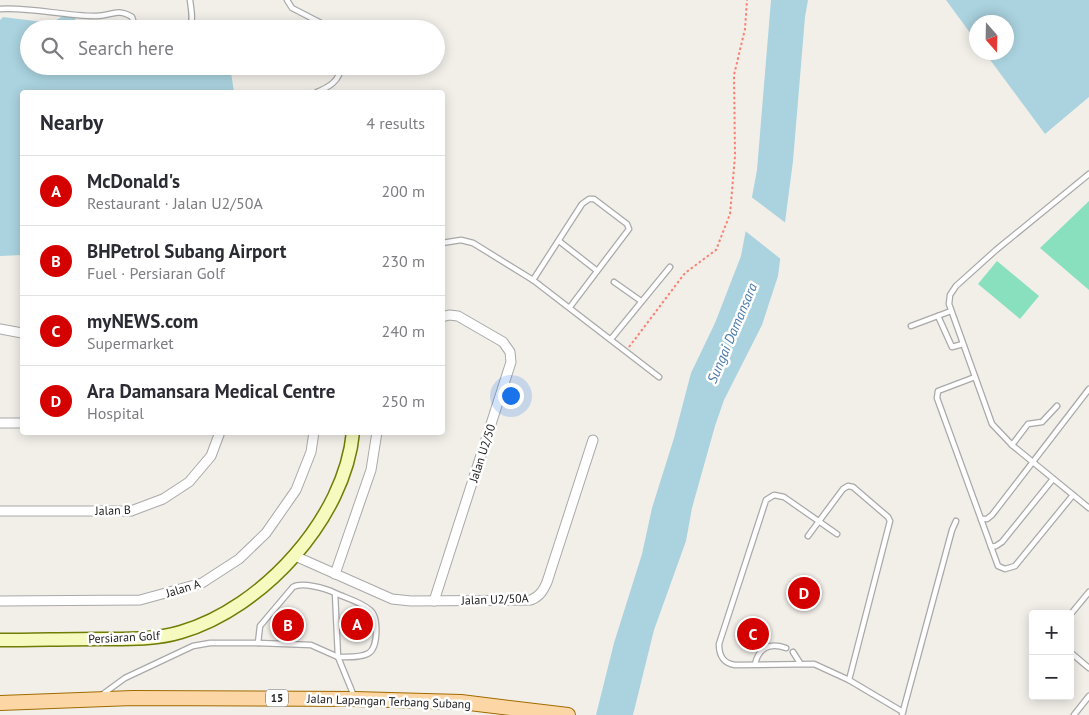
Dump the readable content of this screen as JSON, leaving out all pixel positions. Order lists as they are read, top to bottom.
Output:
{
  "streets": {
    "main road": ["15", "Jalan Lapangan Terbang Subang"],
    "street": [
      "Jalan U2/50",
      "Jalan B",
      "Jalan A",
      "Jalan U2/50A",
      "Persiaran Golf"
    ]
  },
  "crossings": [
    ["Jalan U2/50", "Jalan U2/50A"],
    ["Jalan U2/50A", "Persiaran Golf"]
  ],
  "water": ["Sungai Damansara"],
  "north": "bottom",
  "page": {
    "search": "Search here",
    "heading": ["Nearby", "4 results"],
    "list": [
      {
        "mark": "A",
        "name": "McDonald's",
        "note": "Restaurant · Jalan U2/50A",
        "value": "200 m"
      },
      {
        "mark": "B",
        "name": "BHPetrol Subang Airport",
        "note": "Fuel · Persiaran Golf",
        "value": "230 m"
      },
      {
        "mark": "C",
        "name": "myNEWS.com",
        "note": "Supermarket",
        "value": "240 m"
      },
      {
        "mark": "D",
        "name": "Ara Damansara Medical Centre",
        "note": "Hospital",
        "value": "250 m"
      }
    ],
    "pins": [
      "D",
      "A",
      "B",
      "C"
    ],
    "map_buttons": ["+", "−"]
  }
}
